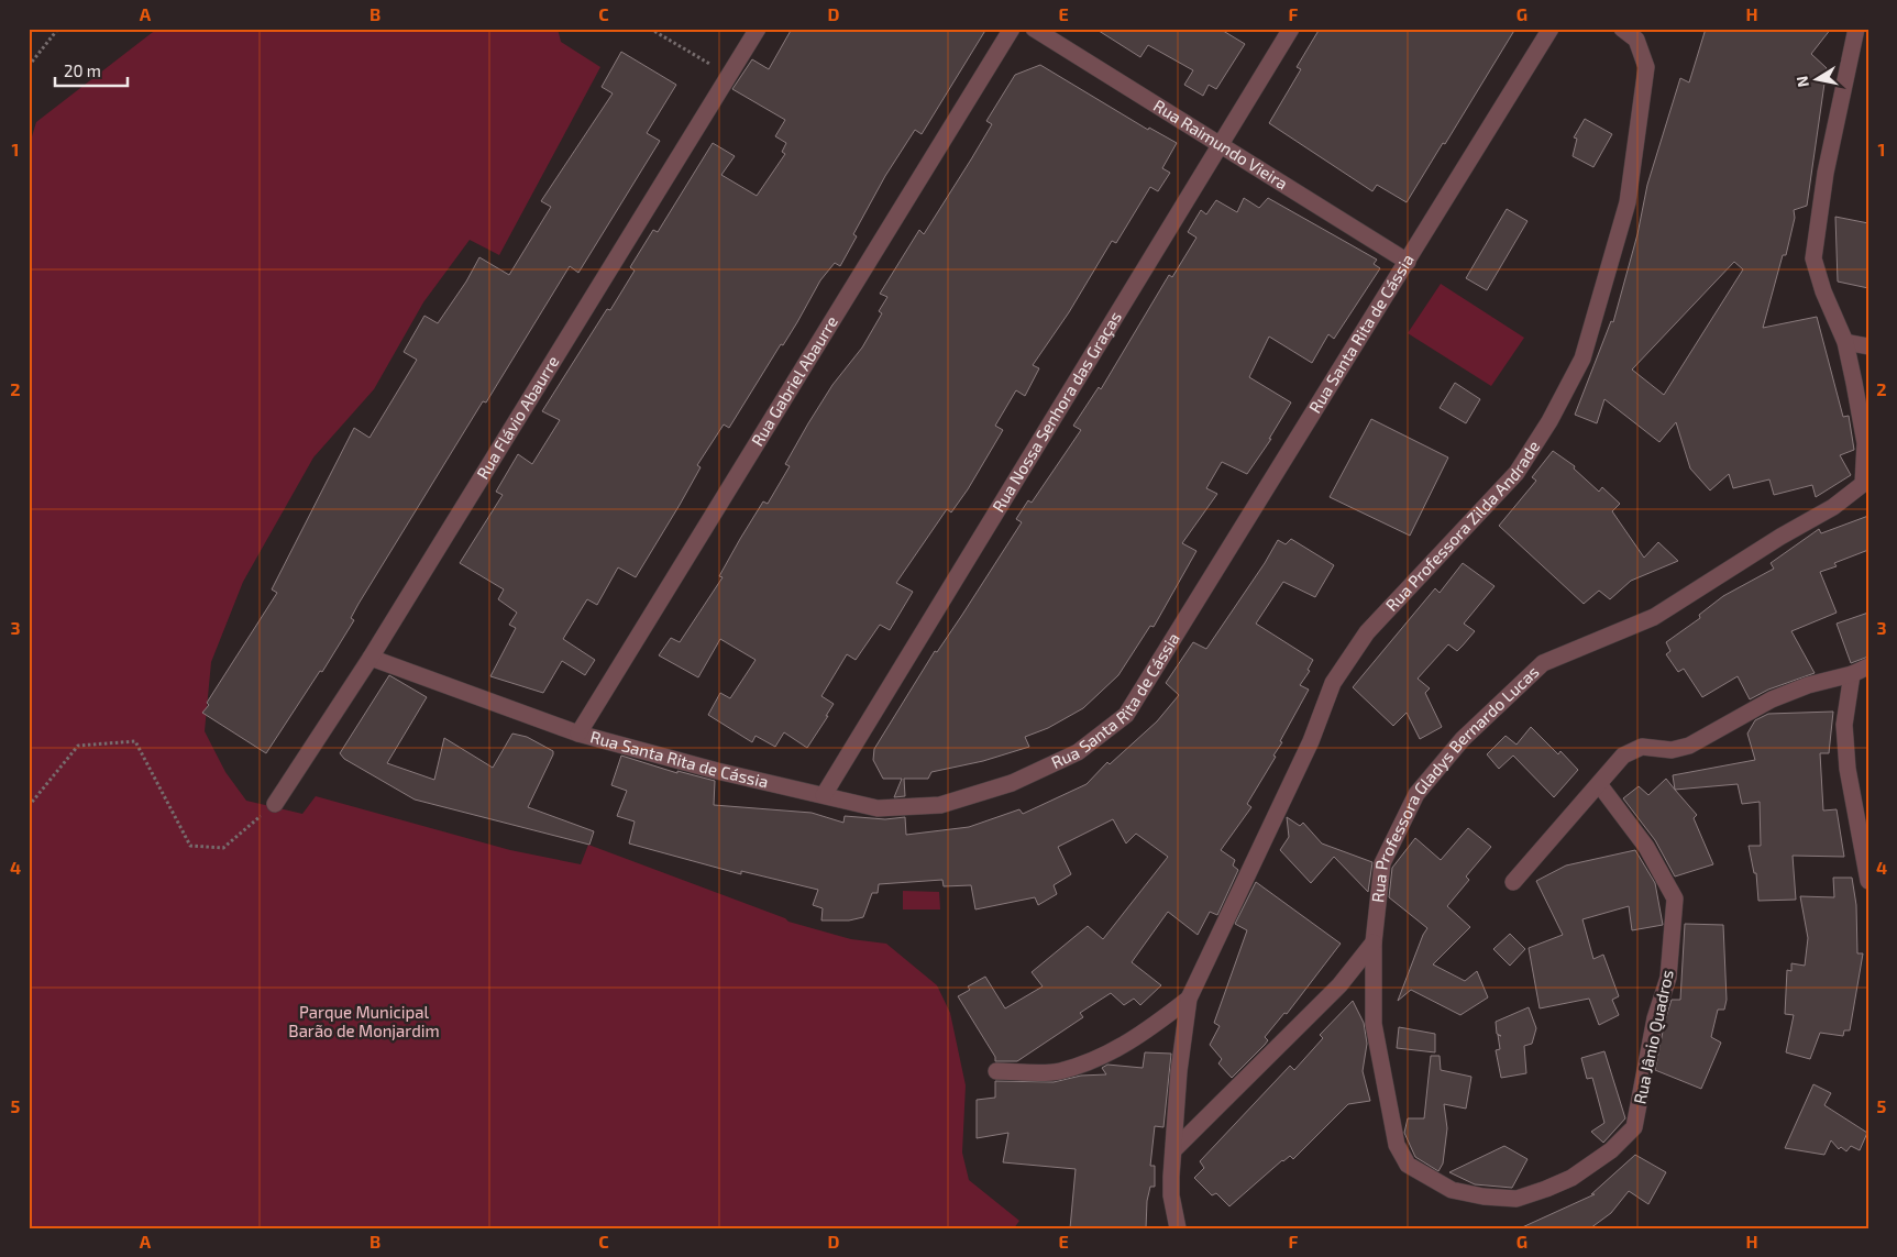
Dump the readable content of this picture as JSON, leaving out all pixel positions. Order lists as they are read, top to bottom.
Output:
{
  "streets": {
    "street": [
      "Rua Raimundo Vieira",
      "Rua Santa Rita de Cássia",
      "Rua Gabriel Abaurre",
      "Rua Nossa Senhora das Graças",
      "Rua Flávio Abaurre",
      "Rua Professora Zilda Andrade",
      "Rua Professora Gladys Bernardo Lucas",
      "Rua Jânio Quadros"
    ]
  },
  "crossings": [
    ["Rua Raimundo Vieira", "Rua Santa Rita de Cássia"],
    ["Rua Raimundo Vieira", "Rua Nossa Senhora das Graças"],
    ["Rua Santa Rita de Cássia", "Rua Gabriel Abaurre"],
    ["Rua Santa Rita de Cássia", "Rua Nossa Senhora das Graças"],
    ["Rua Santa Rita de Cássia", "Rua Flávio Abaurre"],
    ["Rua Professora Gladys Bernardo Lucas", "Rua Jânio Quadros"]
  ],
  "parks": ["Parque Municipal Barão de Monjardim"],
  "scale_bar": "20 m",
  "north": "left",
  "grid": {
    "columns": [
      "A",
      "B",
      "C",
      "D",
      "E",
      "F",
      "G",
      "H"
    ],
    "rows": [
      "1",
      "2",
      "3",
      "4",
      "5"
    ]
  }
}
